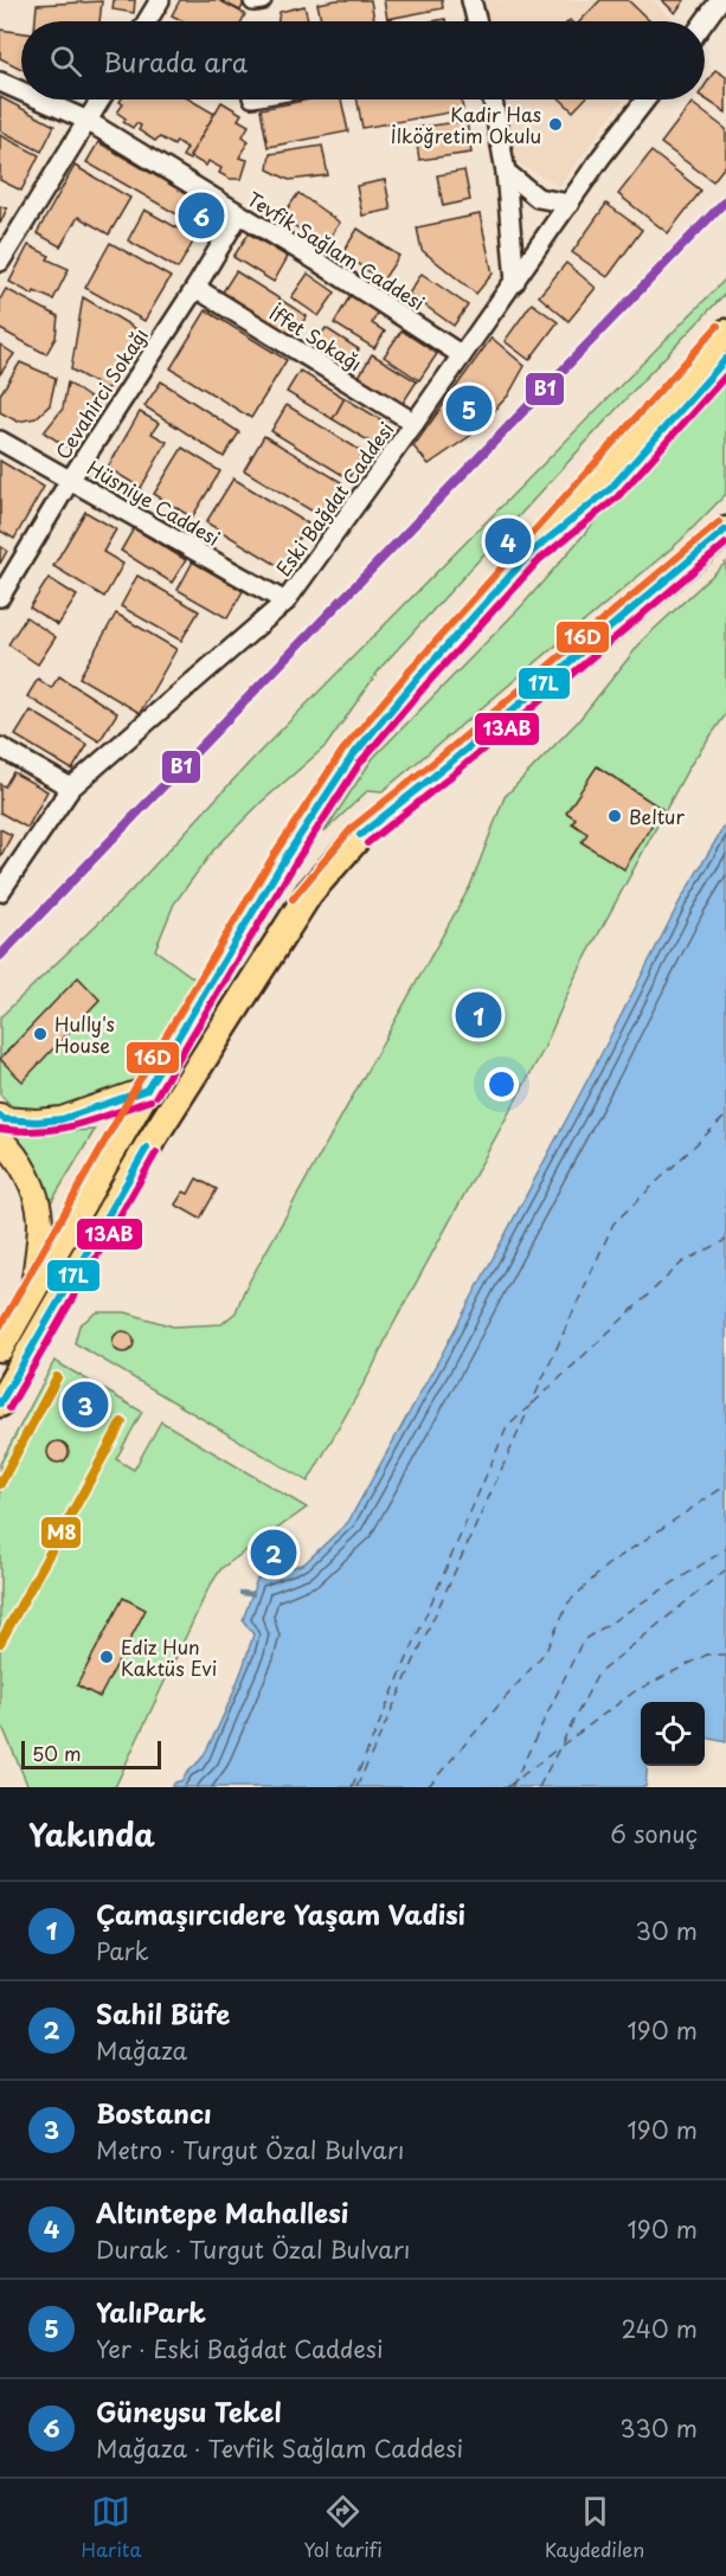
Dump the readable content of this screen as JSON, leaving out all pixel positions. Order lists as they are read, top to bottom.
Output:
{
  "streets": {
    "street": [
      "Tevfik Sağlam Caddesi",
      "İffet Sokağı",
      "Cevahirci Sokağı",
      "Eski Bağdat Caddesi",
      "Hüsniye Caddesi"
    ]
  },
  "crossings": [
    ["Tevfik Sağlam Caddesi", "Cevahirci Sokağı"],
    ["Tevfik Sağlam Caddesi", "Eski Bağdat Caddesi"],
    ["İffet Sokağı", "Cevahirci Sokağı"],
    ["İffet Sokağı", "Eski Bağdat Caddesi"],
    ["Cevahirci Sokağı", "Hüsniye Caddesi"],
    ["Eski Bağdat Caddesi", "Hüsniye Caddesi"]
  ],
  "places": [
    "Kadir Has İlköğretim Okulu",
    "Beltur",
    "Hully's House",
    "Ediz Hun Kaktüs Evi"
  ],
  "lines": [
    "transit line B1",
    "transit line 16D",
    "transit line 17L",
    "transit line 13AB",
    "transit line M8"
  ],
  "scale_bar": "50 m",
  "page": {
    "search": "Burada ara",
    "pins": [
      "6",
      "5",
      "4",
      "1",
      "3",
      "2"
    ],
    "scale": "50 m",
    "heading": ["Yakında", "6 sonuç"],
    "list": [
      {
        "mark": "1",
        "name": "Çamaşırcıdere Yaşam Vadisi",
        "note": "Park",
        "value": "30 m"
      },
      {
        "mark": "2",
        "name": "Sahil Büfe",
        "note": "Mağaza",
        "value": "190 m"
      },
      {
        "mark": "3",
        "name": "Bostancı",
        "note": "Metro · Turgut Özal Bulvarı",
        "value": "190 m"
      },
      {
        "mark": "4",
        "name": "Altıntepe Mahallesi",
        "note": "Durak · Turgut Özal Bulvarı",
        "value": "190 m"
      },
      {
        "mark": "5",
        "name": "YalıPark",
        "note": "Yer · Eski Bağdat Caddesi",
        "value": "240 m"
      },
      {
        "mark": "6",
        "name": "Güneysu Tekel",
        "note": "Mağaza · Tevfik Sağlam Caddesi",
        "value": "330 m"
      }
    ],
    "nav": ["Harita", "Yol tarifi", "Kaydedilen"]
  }
}
